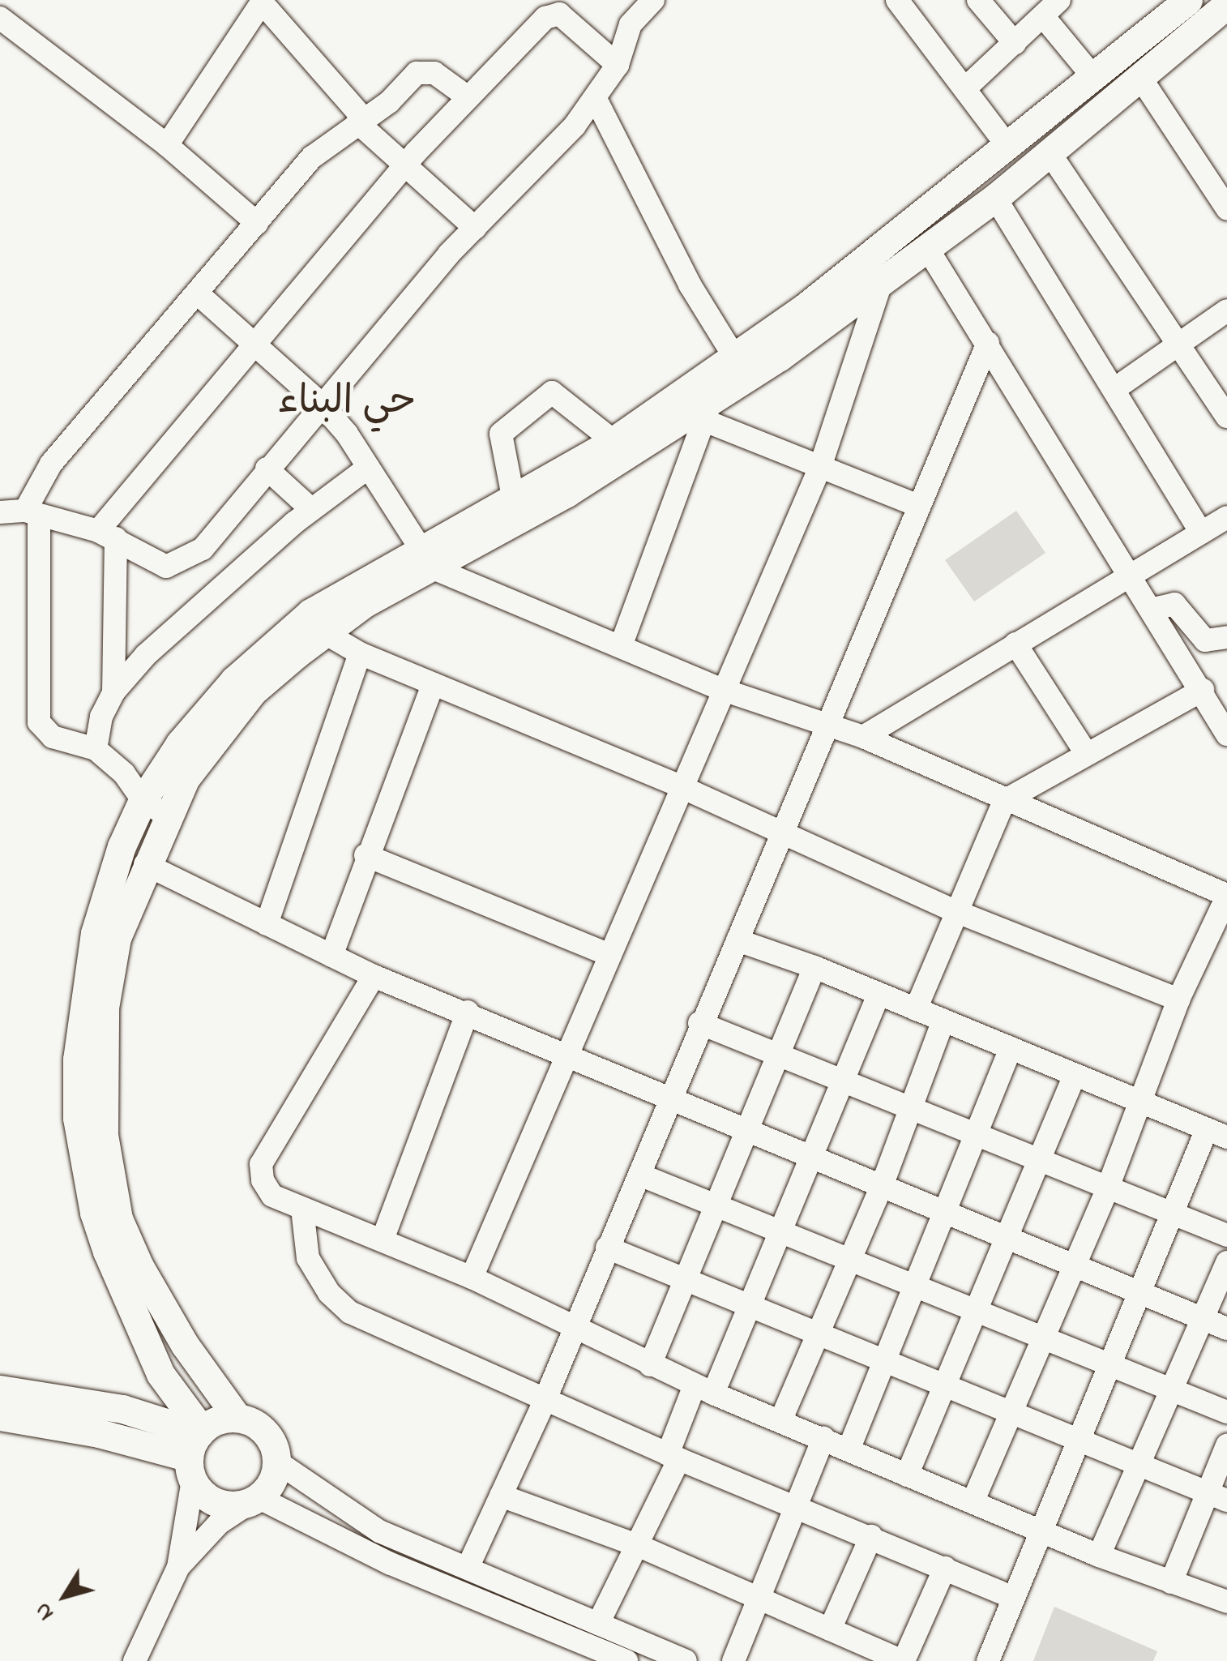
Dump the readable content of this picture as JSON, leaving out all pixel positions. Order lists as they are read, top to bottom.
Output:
{
  "districts": ["حي البناء"],
  "north": "bottom left"
}
